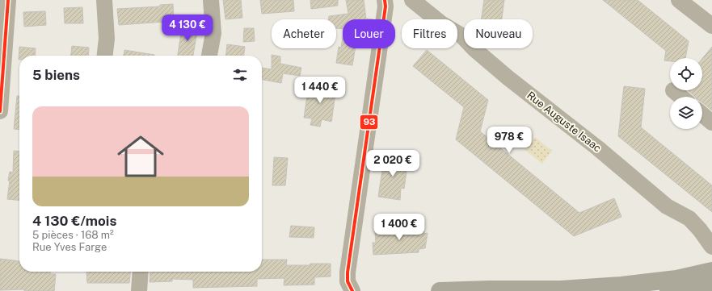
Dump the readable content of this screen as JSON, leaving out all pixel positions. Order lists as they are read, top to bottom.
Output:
{
  "streets": {
    "street": ["Rue Auguste Isaac"]
  },
  "lines": ["transit line 93"],
  "page": {
    "price": [
      "4 130 €",
      "1 440 €",
      "978 €",
      "2 020 €",
      "1 400 €"
    ],
    "chip": [
      "Acheter",
      "Louer",
      "Filtres",
      "Nouveau"
    ],
    "heading": "5 biens",
    "list": [
      {
        "name": "4 130 €/mois",
        "note": "5 pièces · 168 m² · Rue Yves Farge"
      }
    ]
  }
}
